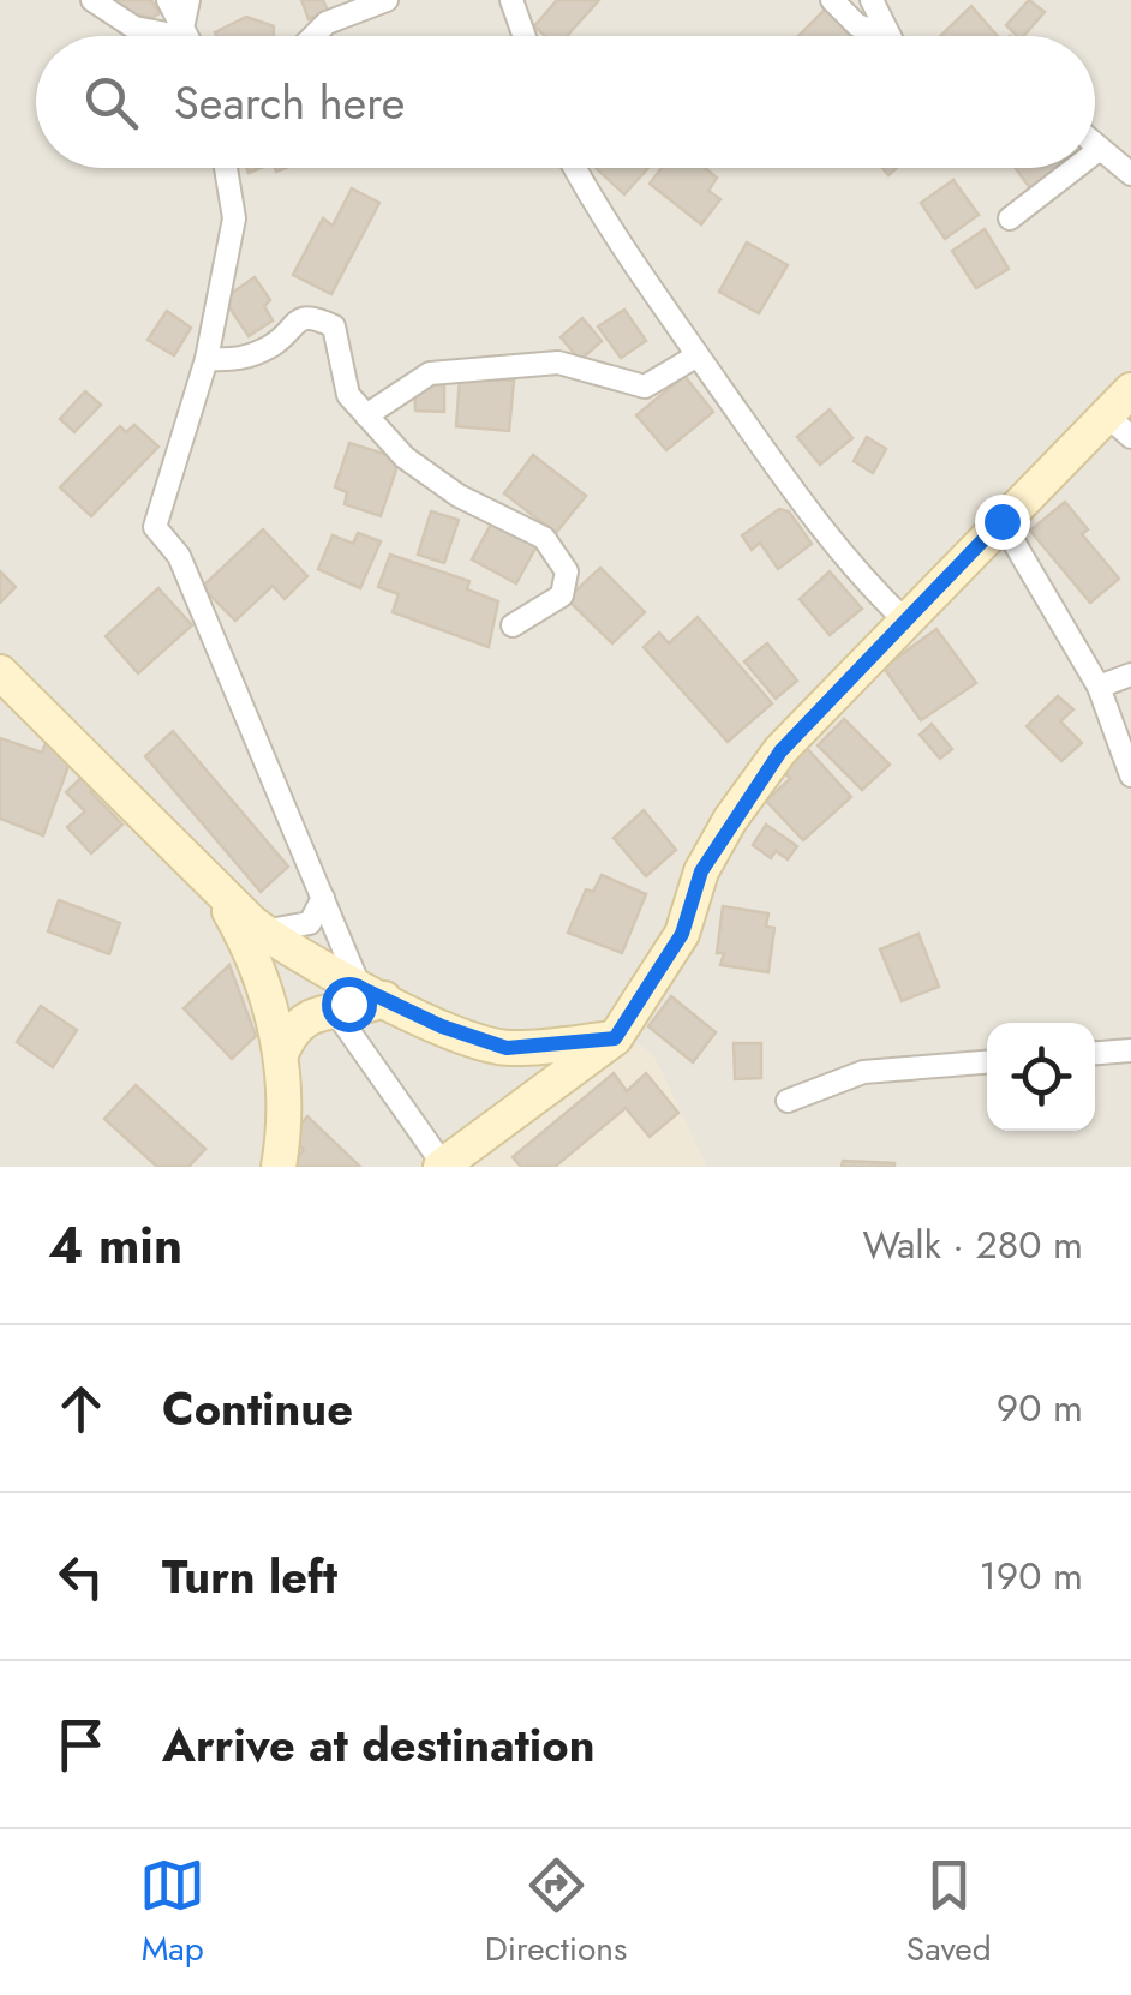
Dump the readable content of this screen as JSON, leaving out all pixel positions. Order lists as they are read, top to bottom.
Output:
{
  "page": {
    "search": "Search here",
    "heading": ["4 min", "Walk · 280 m"],
    "list": [
      ["Continue", "90 m"],
      ["Turn left", "190 m"],
      "Arrive at destination"
    ],
    "nav": ["Map", "Directions", "Saved"]
  }
}
